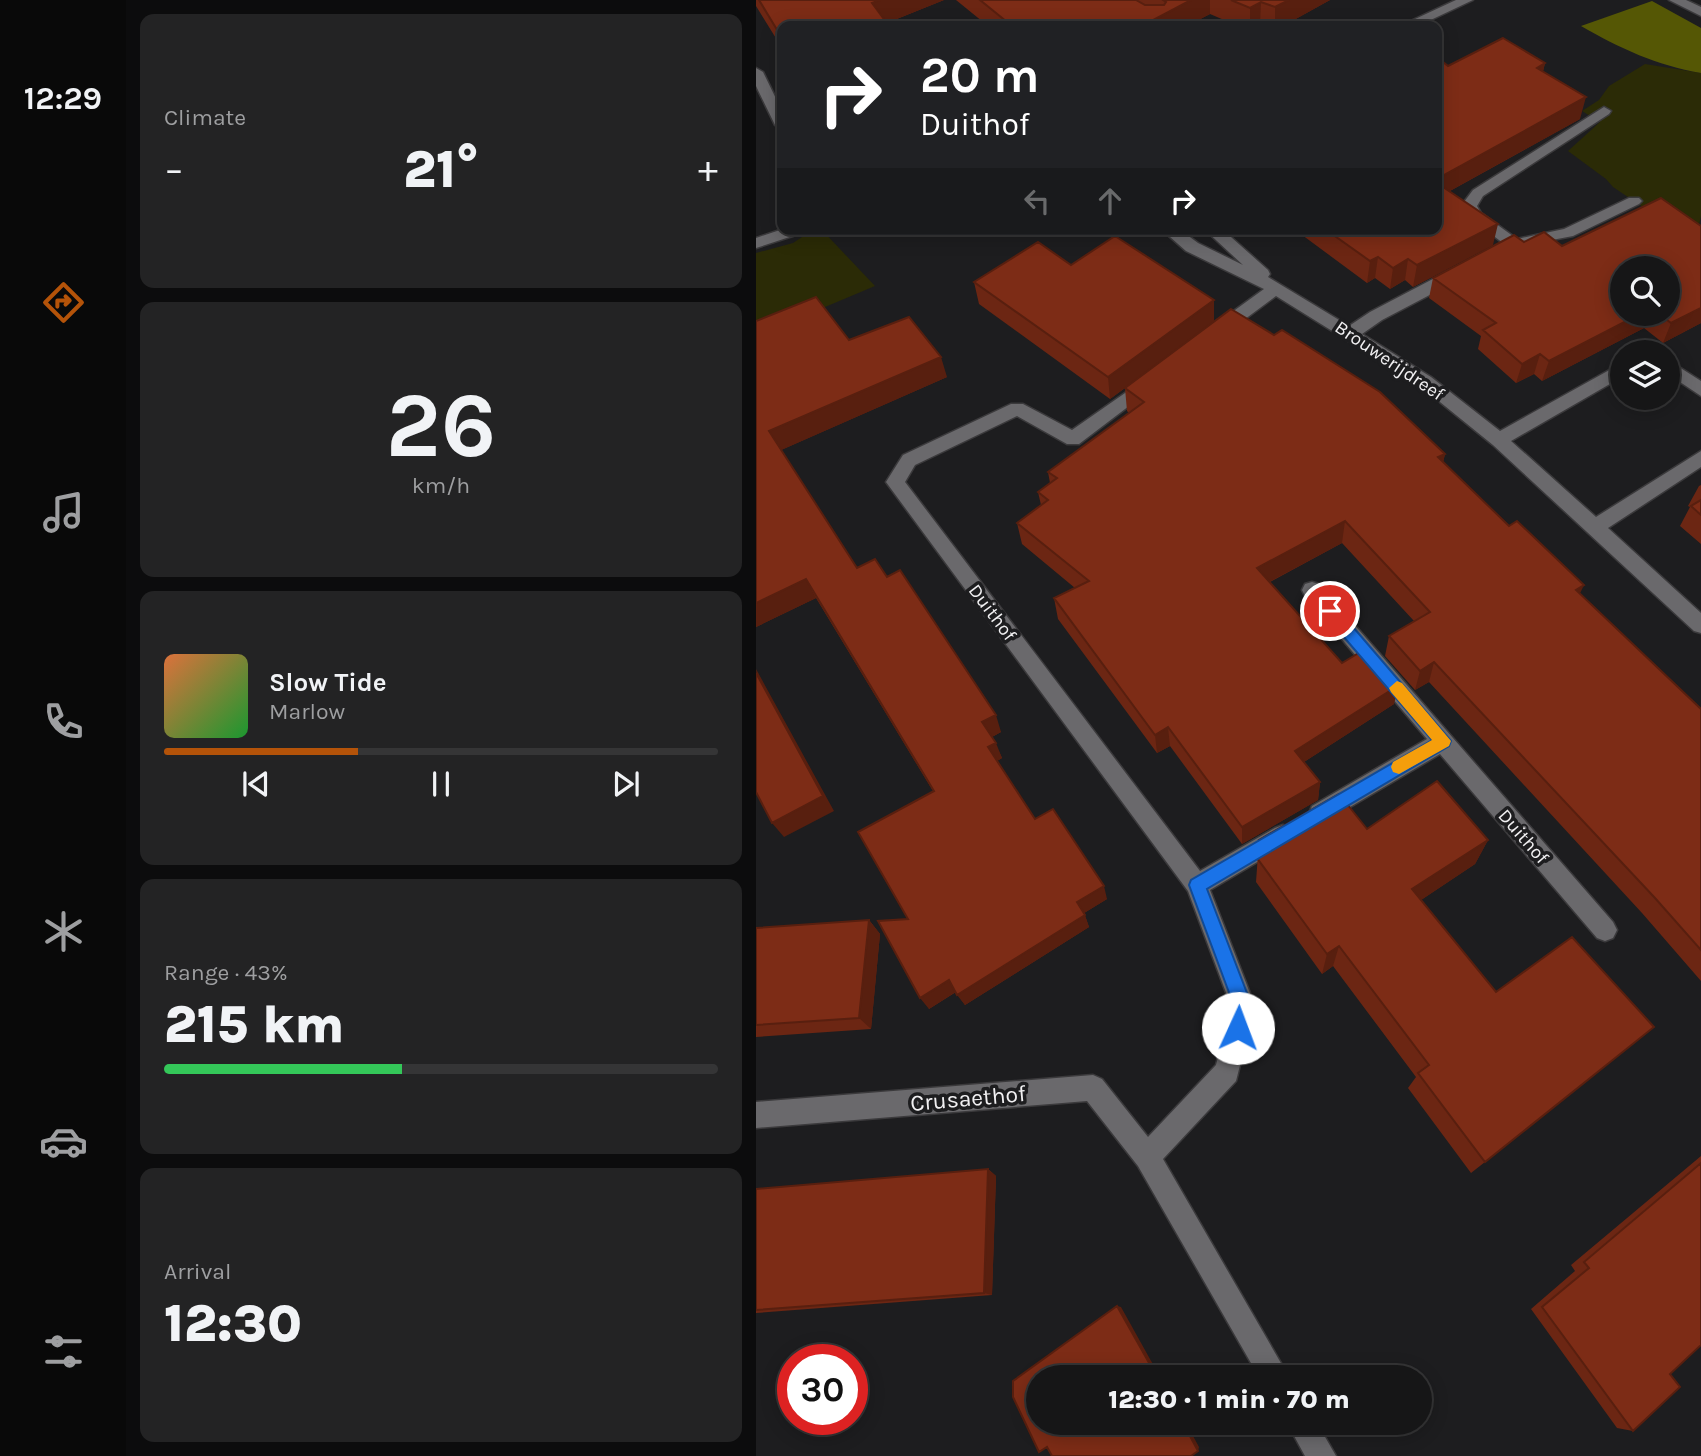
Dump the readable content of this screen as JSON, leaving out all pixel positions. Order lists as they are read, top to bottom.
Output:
{
  "streets": {
    "street": ["Brouwerijdreef", "Duithof", "Crusaethof"]
  },
  "page": {
    "tabs": "12:29",
    "tile": [
      "Climate",
      ["26", "km/h"],
      ["Range · 43%", "215 km"],
      ["Arrival", "12:30"]
    ],
    "turn": ["20 m", "Duithof"],
    "heat": ["−", "21°", "+"],
    "song": ["Slow Tide", "Marlow"],
    "limit": "30",
    "trip": "12:30 · 1 min · 70 m"
  }
}
